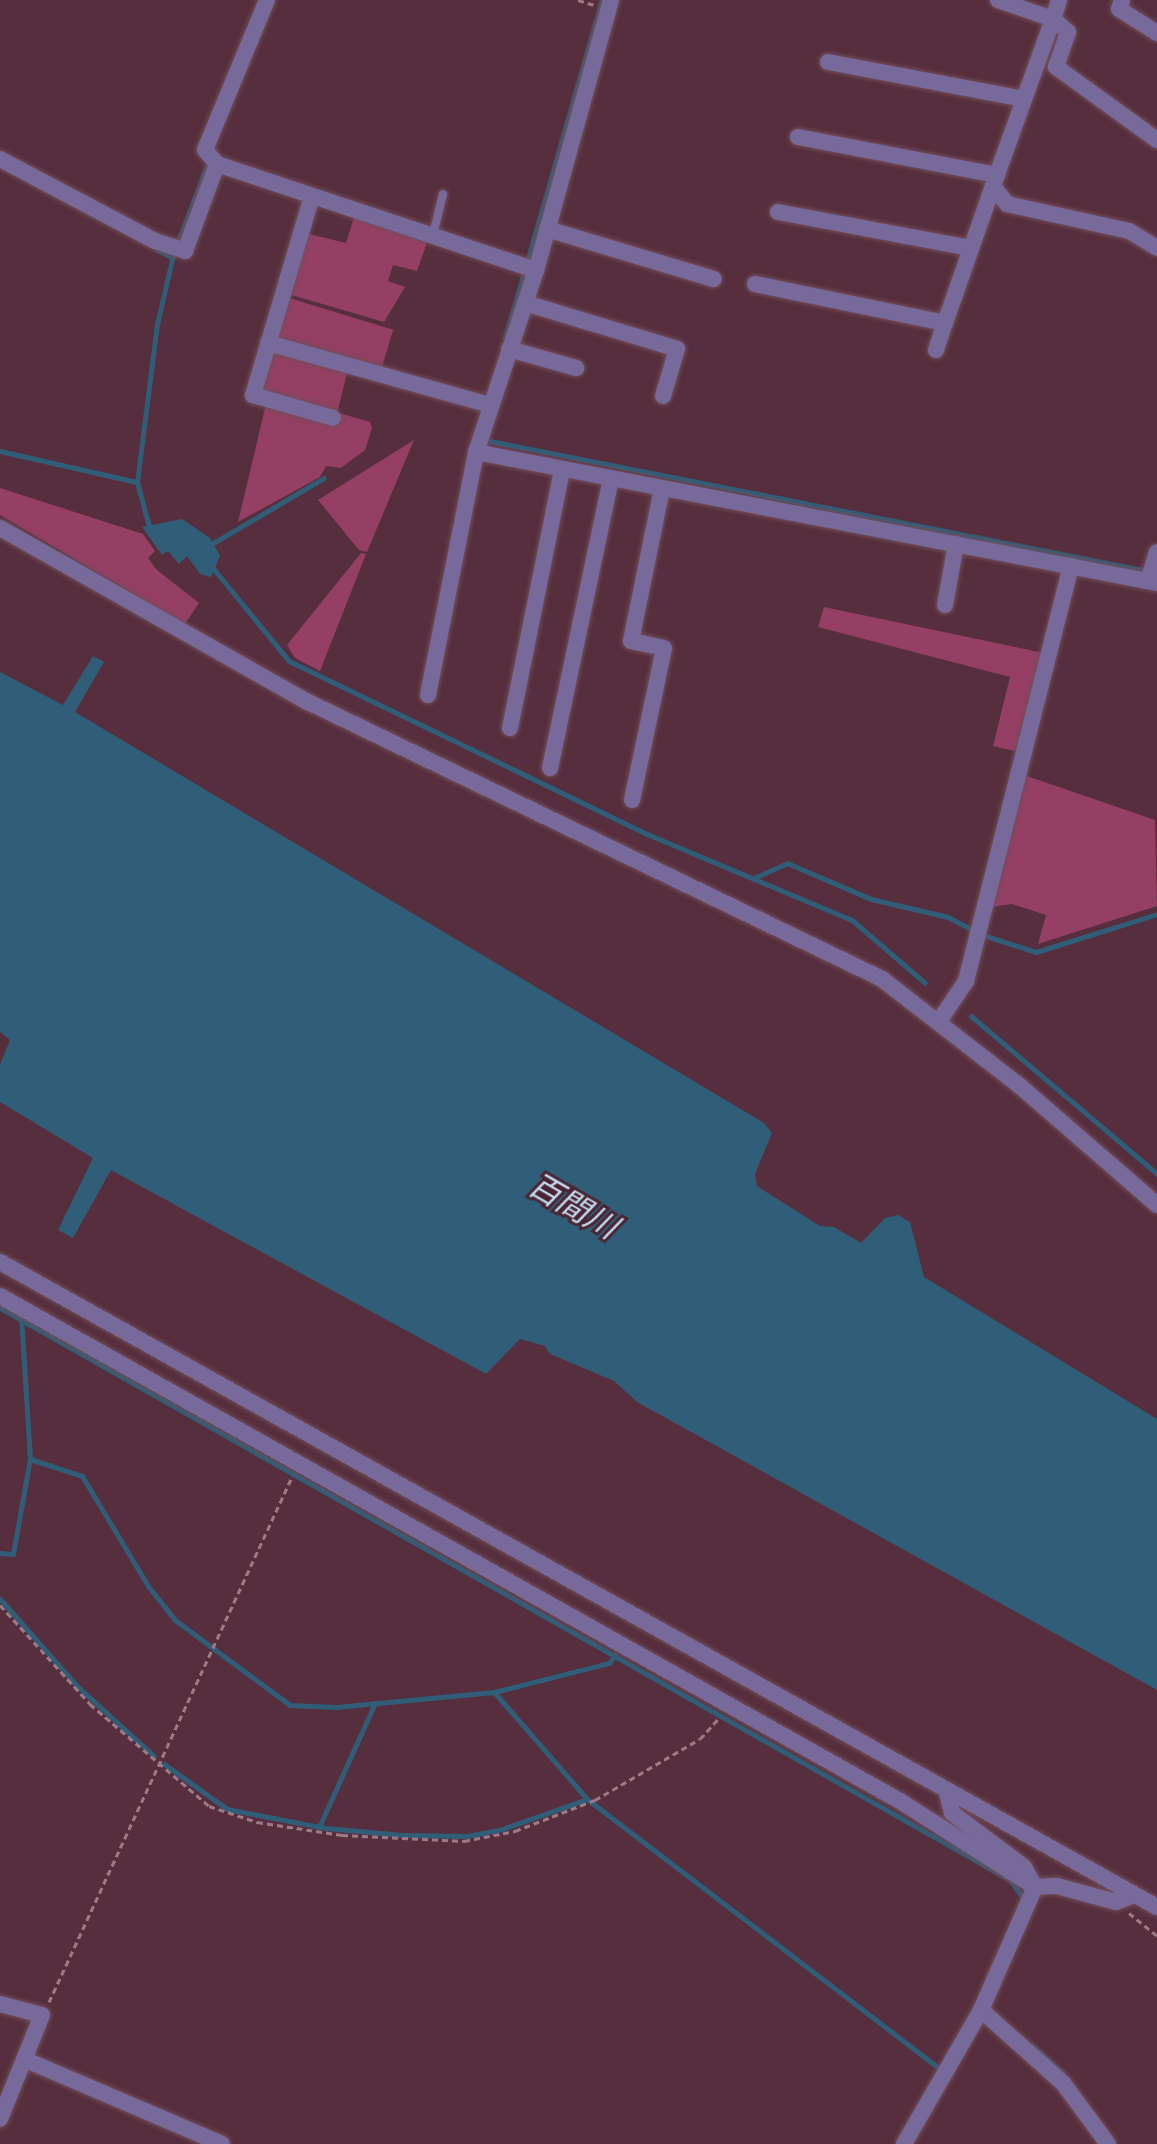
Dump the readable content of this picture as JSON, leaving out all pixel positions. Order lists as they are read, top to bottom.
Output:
{
  "water": ["百間川"]
}
